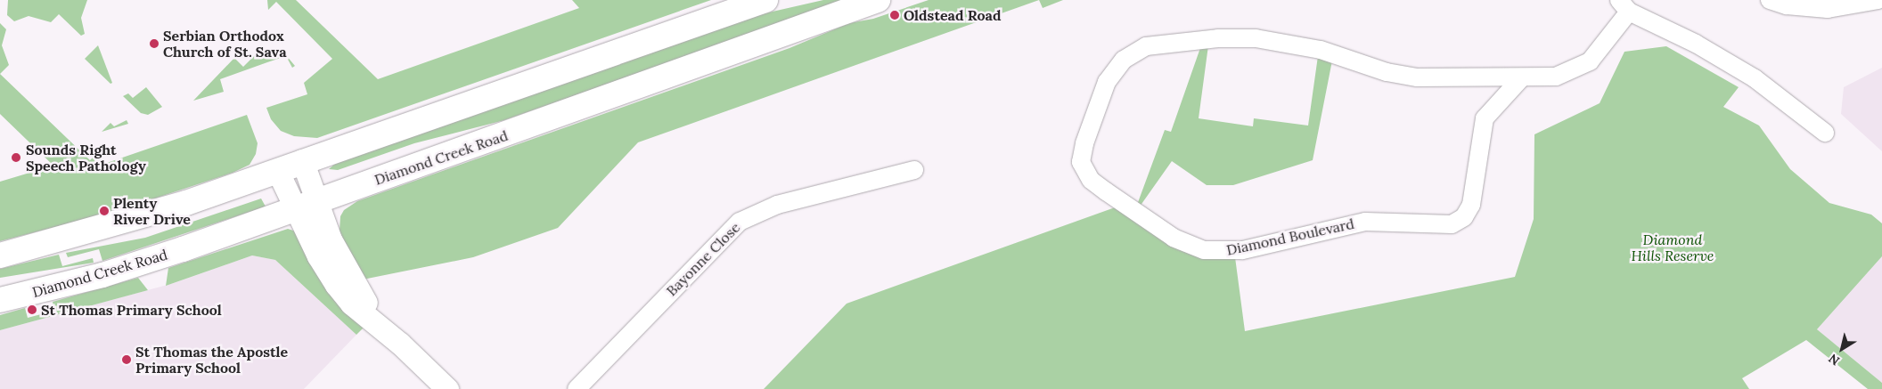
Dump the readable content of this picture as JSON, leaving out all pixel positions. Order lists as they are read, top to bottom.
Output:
{
  "streets": {
    "main road": ["Diamond Creek Road"],
    "street": ["Diamond Boulevard", "Bayonne Close"]
  },
  "parks": ["Diamond Hills Reserve"],
  "places": [
    "Oldstead Road",
    "Serbian Orthodox Church of St. Sava",
    "Sounds Right Speech Pathology",
    "Plenty River Drive",
    "St Thomas Primary School",
    "St Thomas the Apostle Primary School"
  ],
  "north": "bottom left"
}
